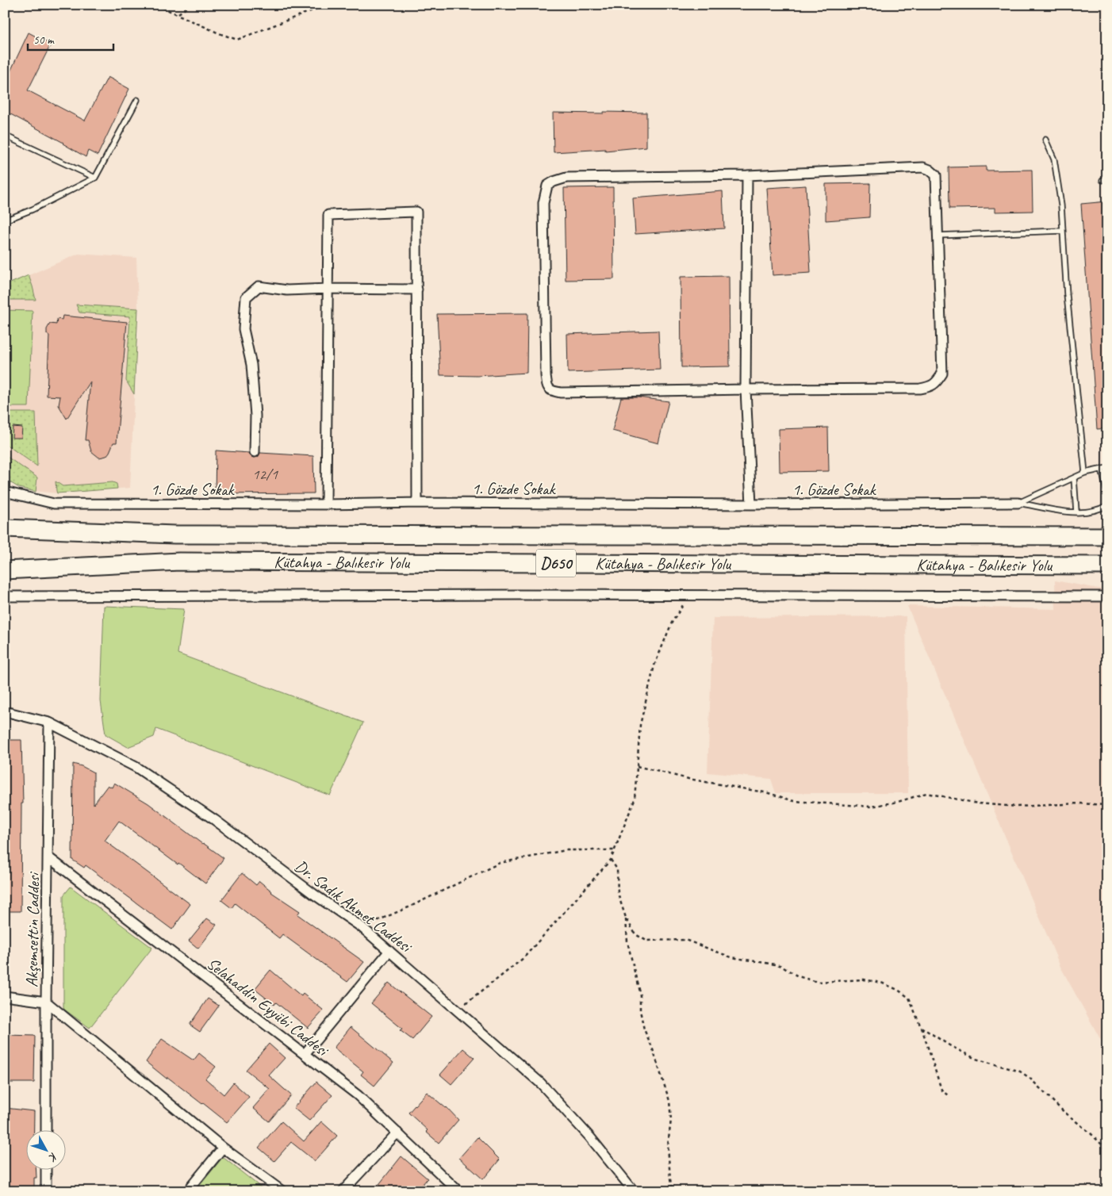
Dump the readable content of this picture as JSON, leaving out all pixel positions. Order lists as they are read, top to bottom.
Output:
{
  "streets": {
    "highway": ["Kütahya - Balıkesir Yolu", "D650"],
    "street": [
      "1. Gözde Sokak",
      "Dr. Sadık Ahmet Caddesi",
      "Akşemsettin Caddesi",
      "Selahaddin Eyyübi Caddesi"
    ]
  },
  "crossings": [
    ["Dr. Sadık Ahmet Caddesi", "Akşemsettin Caddesi"],
    ["Akşemsettin Caddesi", "Selahaddin Eyyübi Caddesi"]
  ],
  "house_numbers": ["12/1"],
  "scale_bar": "50 m",
  "north": "bottom right"
}
